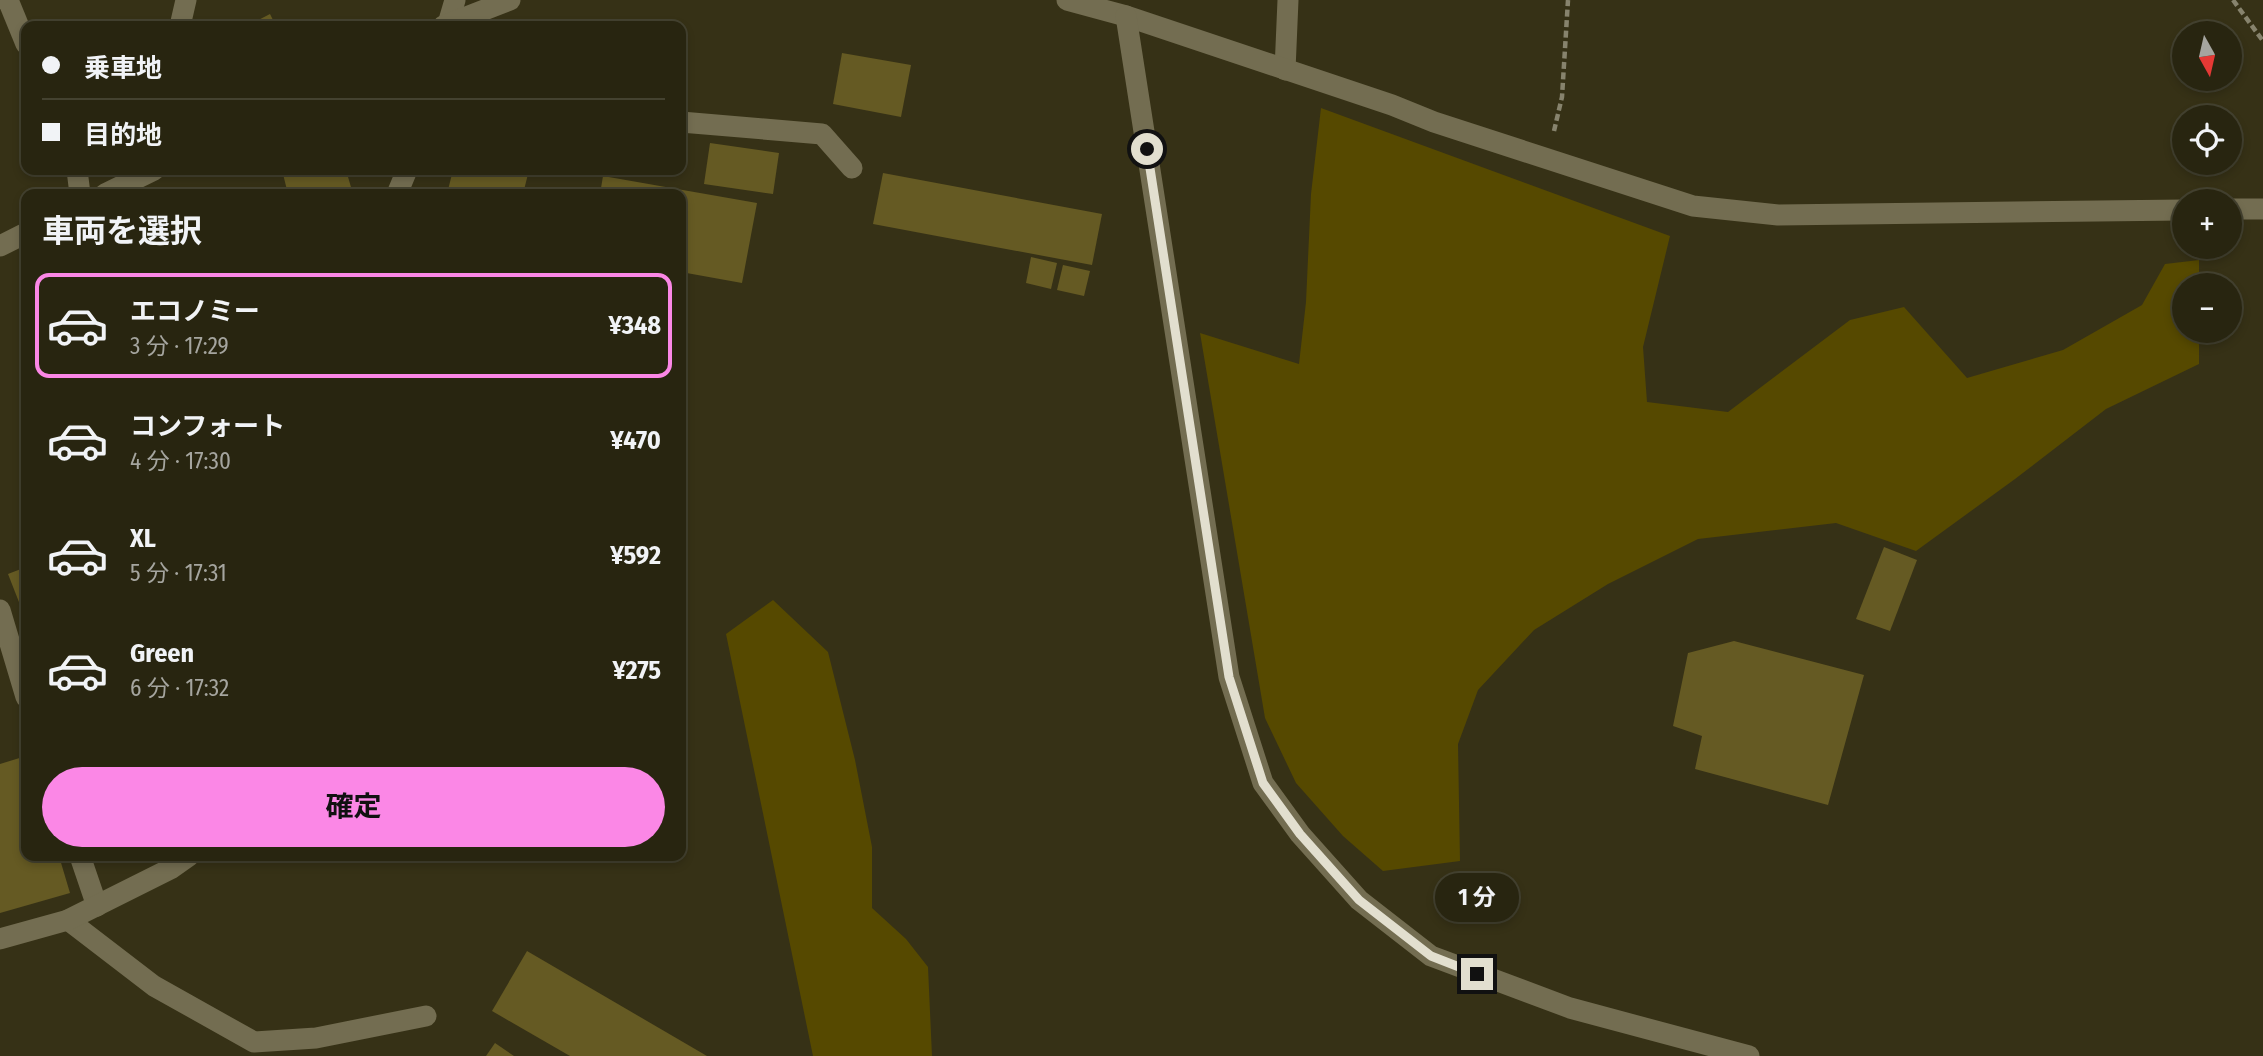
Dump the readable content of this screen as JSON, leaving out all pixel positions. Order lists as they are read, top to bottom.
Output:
{
  "north": "bottom",
  "page": {
    "map_buttons": ["+", "−"],
    "banner": ["乗車地", "目的地"],
    "heading": "車両を選択",
    "list": [
      {
        "name": "エコノミー",
        "note": "3 分 · 17:29",
        "value": "¥348"
      },
      {
        "name": "コンフォート",
        "note": "4 分 · 17:30",
        "value": "¥470"
      },
      {
        "name": "XL",
        "note": "5 分 · 17:31",
        "value": "¥592"
      },
      {
        "name": "Green",
        "note": "6 分 · 17:32",
        "value": "¥275"
      }
    ],
    "buttons": "確定",
    "bubble": "1 分"
  }
}
